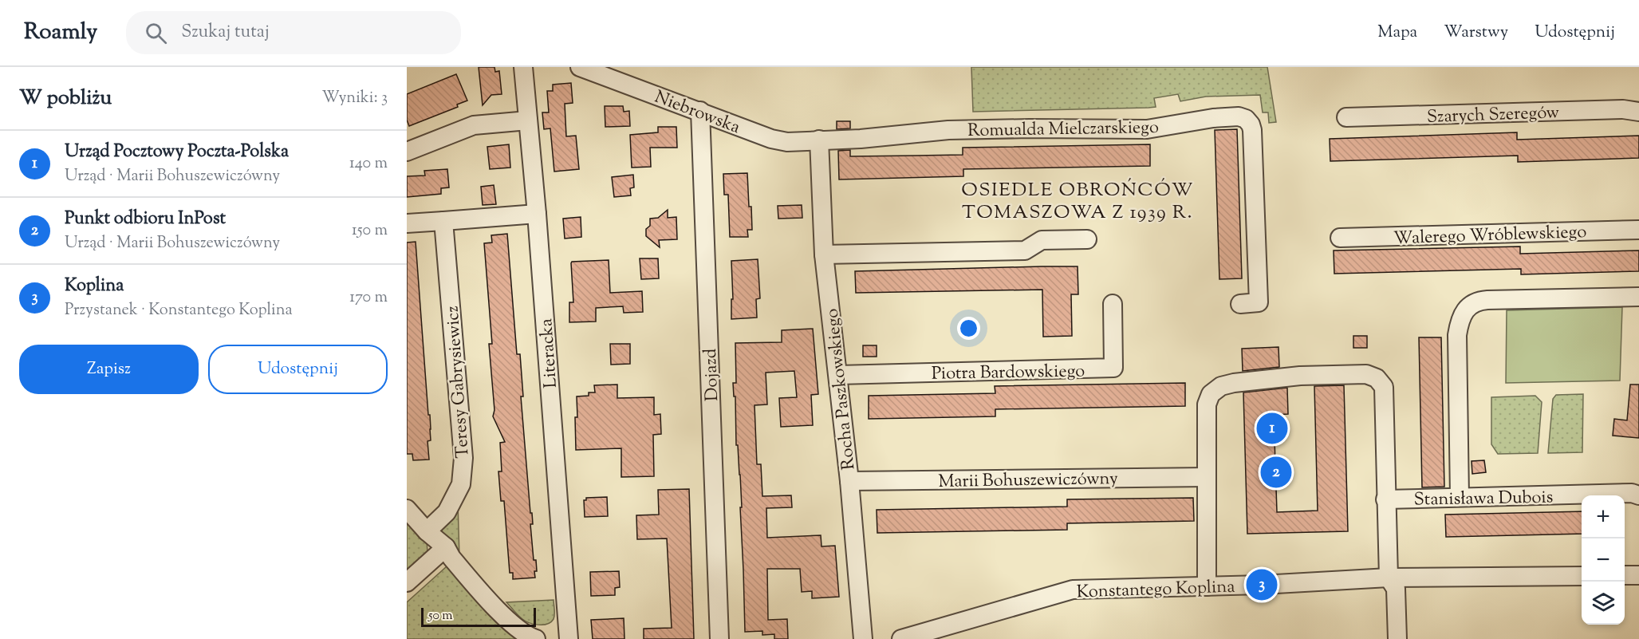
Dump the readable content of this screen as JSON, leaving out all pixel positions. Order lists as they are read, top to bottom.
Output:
{
  "streets": {
    "street": [
      "Niebrowska",
      "Szarych Szeregów",
      "Romualda Mielczarskiego",
      "Walerego Wróblewskiego",
      "Literacka",
      "Piotra Bardowskiego",
      "Dojazd",
      "Teresy Gabrysiewicz",
      "Rocha Paszkowskiego",
      "Marii Bohuszewiczówny",
      "Stanisława Dubois",
      "Konstantego Koplina"
    ]
  },
  "crossings": [
    ["Niebrowska", "Romualda Mielczarskiego"],
    ["Niebrowska", "Dojazd"],
    ["Niebrowska", "Rocha Paszkowskiego"],
    ["Romualda Mielczarskiego", "Rocha Paszkowskiego"],
    ["Piotra Bardowskiego", "Rocha Paszkowskiego"],
    ["Rocha Paszkowskiego", "Marii Bohuszewiczówny"]
  ],
  "districts": ["OSIEDLE OBROŃCÓW TOMASZOWA Z 1939 R."],
  "scale_bar": "50 m",
  "page": {
    "header": "Roamly",
    "search": "Szukaj tutaj",
    "nav": ["Mapa", "Warstwy", "Udostępnij"],
    "heading": ["W pobliżu", "Wyniki: 3"],
    "list": [
      {
        "mark": "1",
        "name": "Urząd Pocztowy Poczta-Polska",
        "note": "Urząd · Marii Bohuszewiczówny",
        "value": "140 m"
      },
      {
        "mark": "2",
        "name": "Punkt odbioru InPost",
        "note": "Urząd · Marii Bohuszewiczówny",
        "value": "150 m"
      },
      {
        "mark": "3",
        "name": "Koplina",
        "note": "Przystanek · Konstantego Koplina",
        "value": "170 m"
      }
    ],
    "buttons": ["Zapisz", "Udostępnij"],
    "pins": ["1", "2", "3"],
    "map_buttons": ["+", "−"],
    "scale": "50 m"
  }
}
